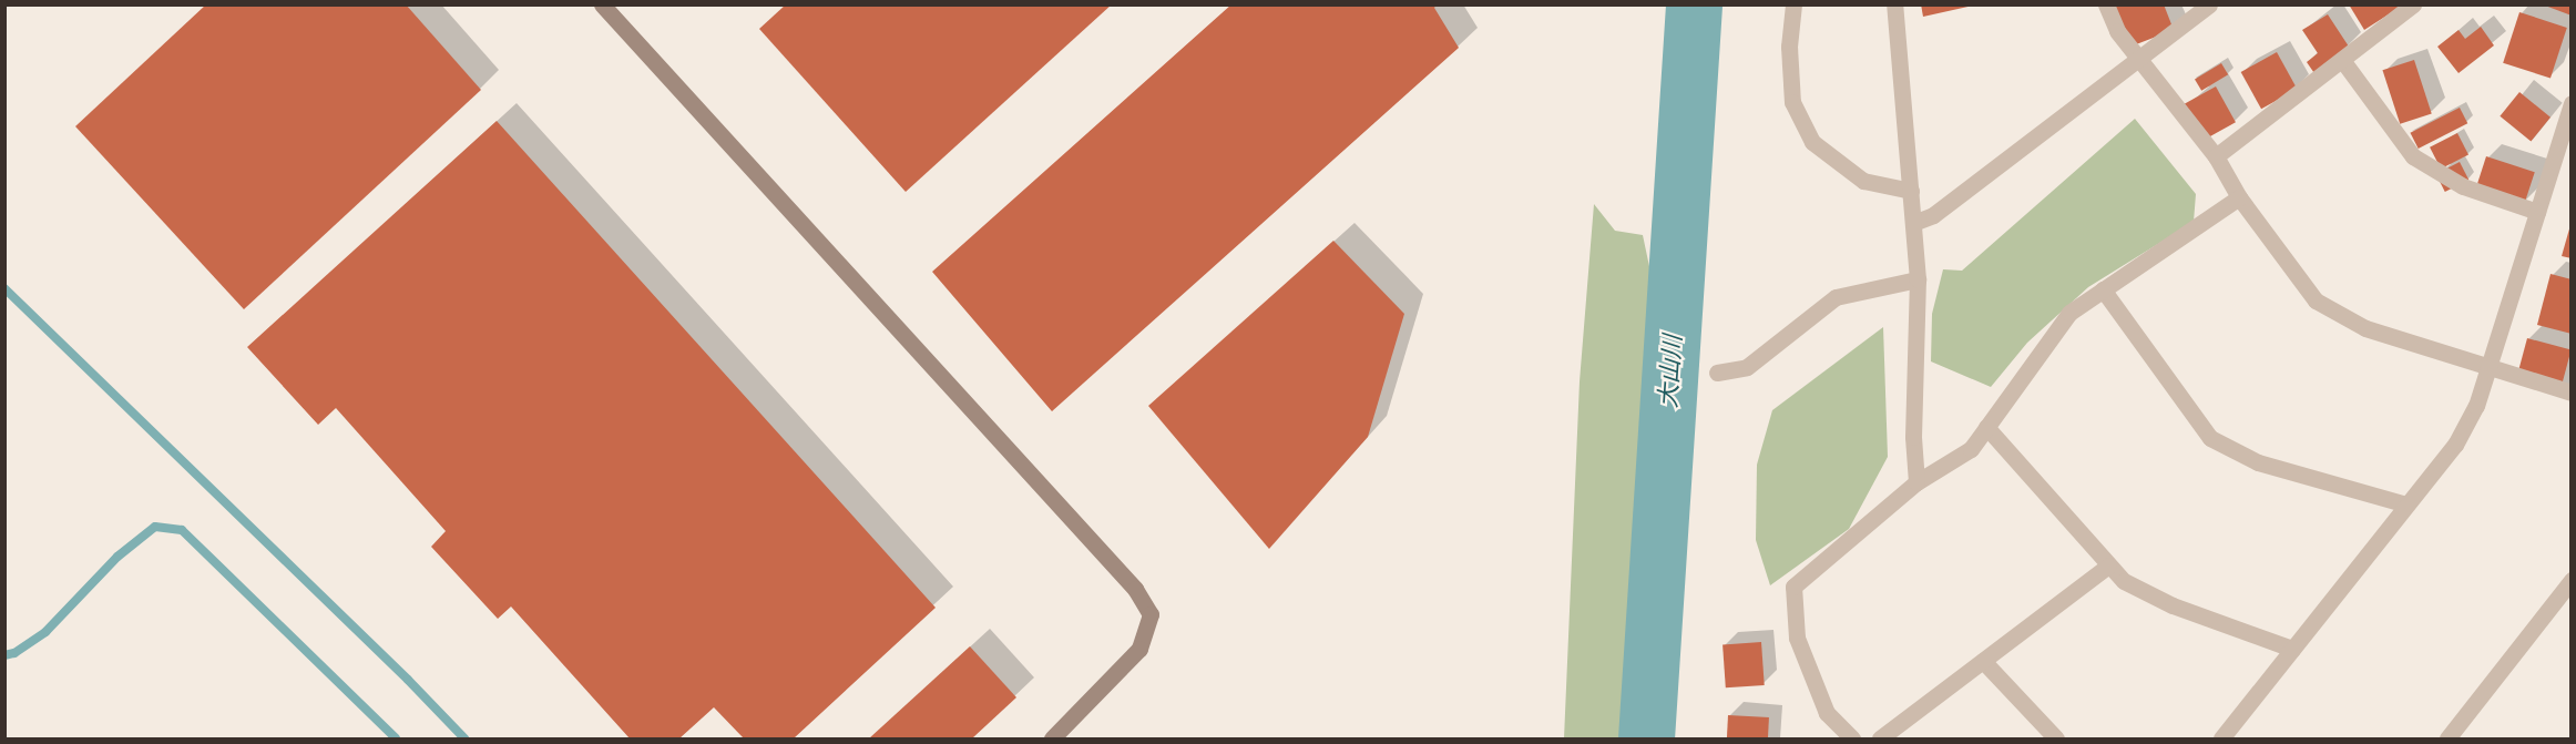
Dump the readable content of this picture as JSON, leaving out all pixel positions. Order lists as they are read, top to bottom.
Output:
{
  "water": ["大山川"]
}
